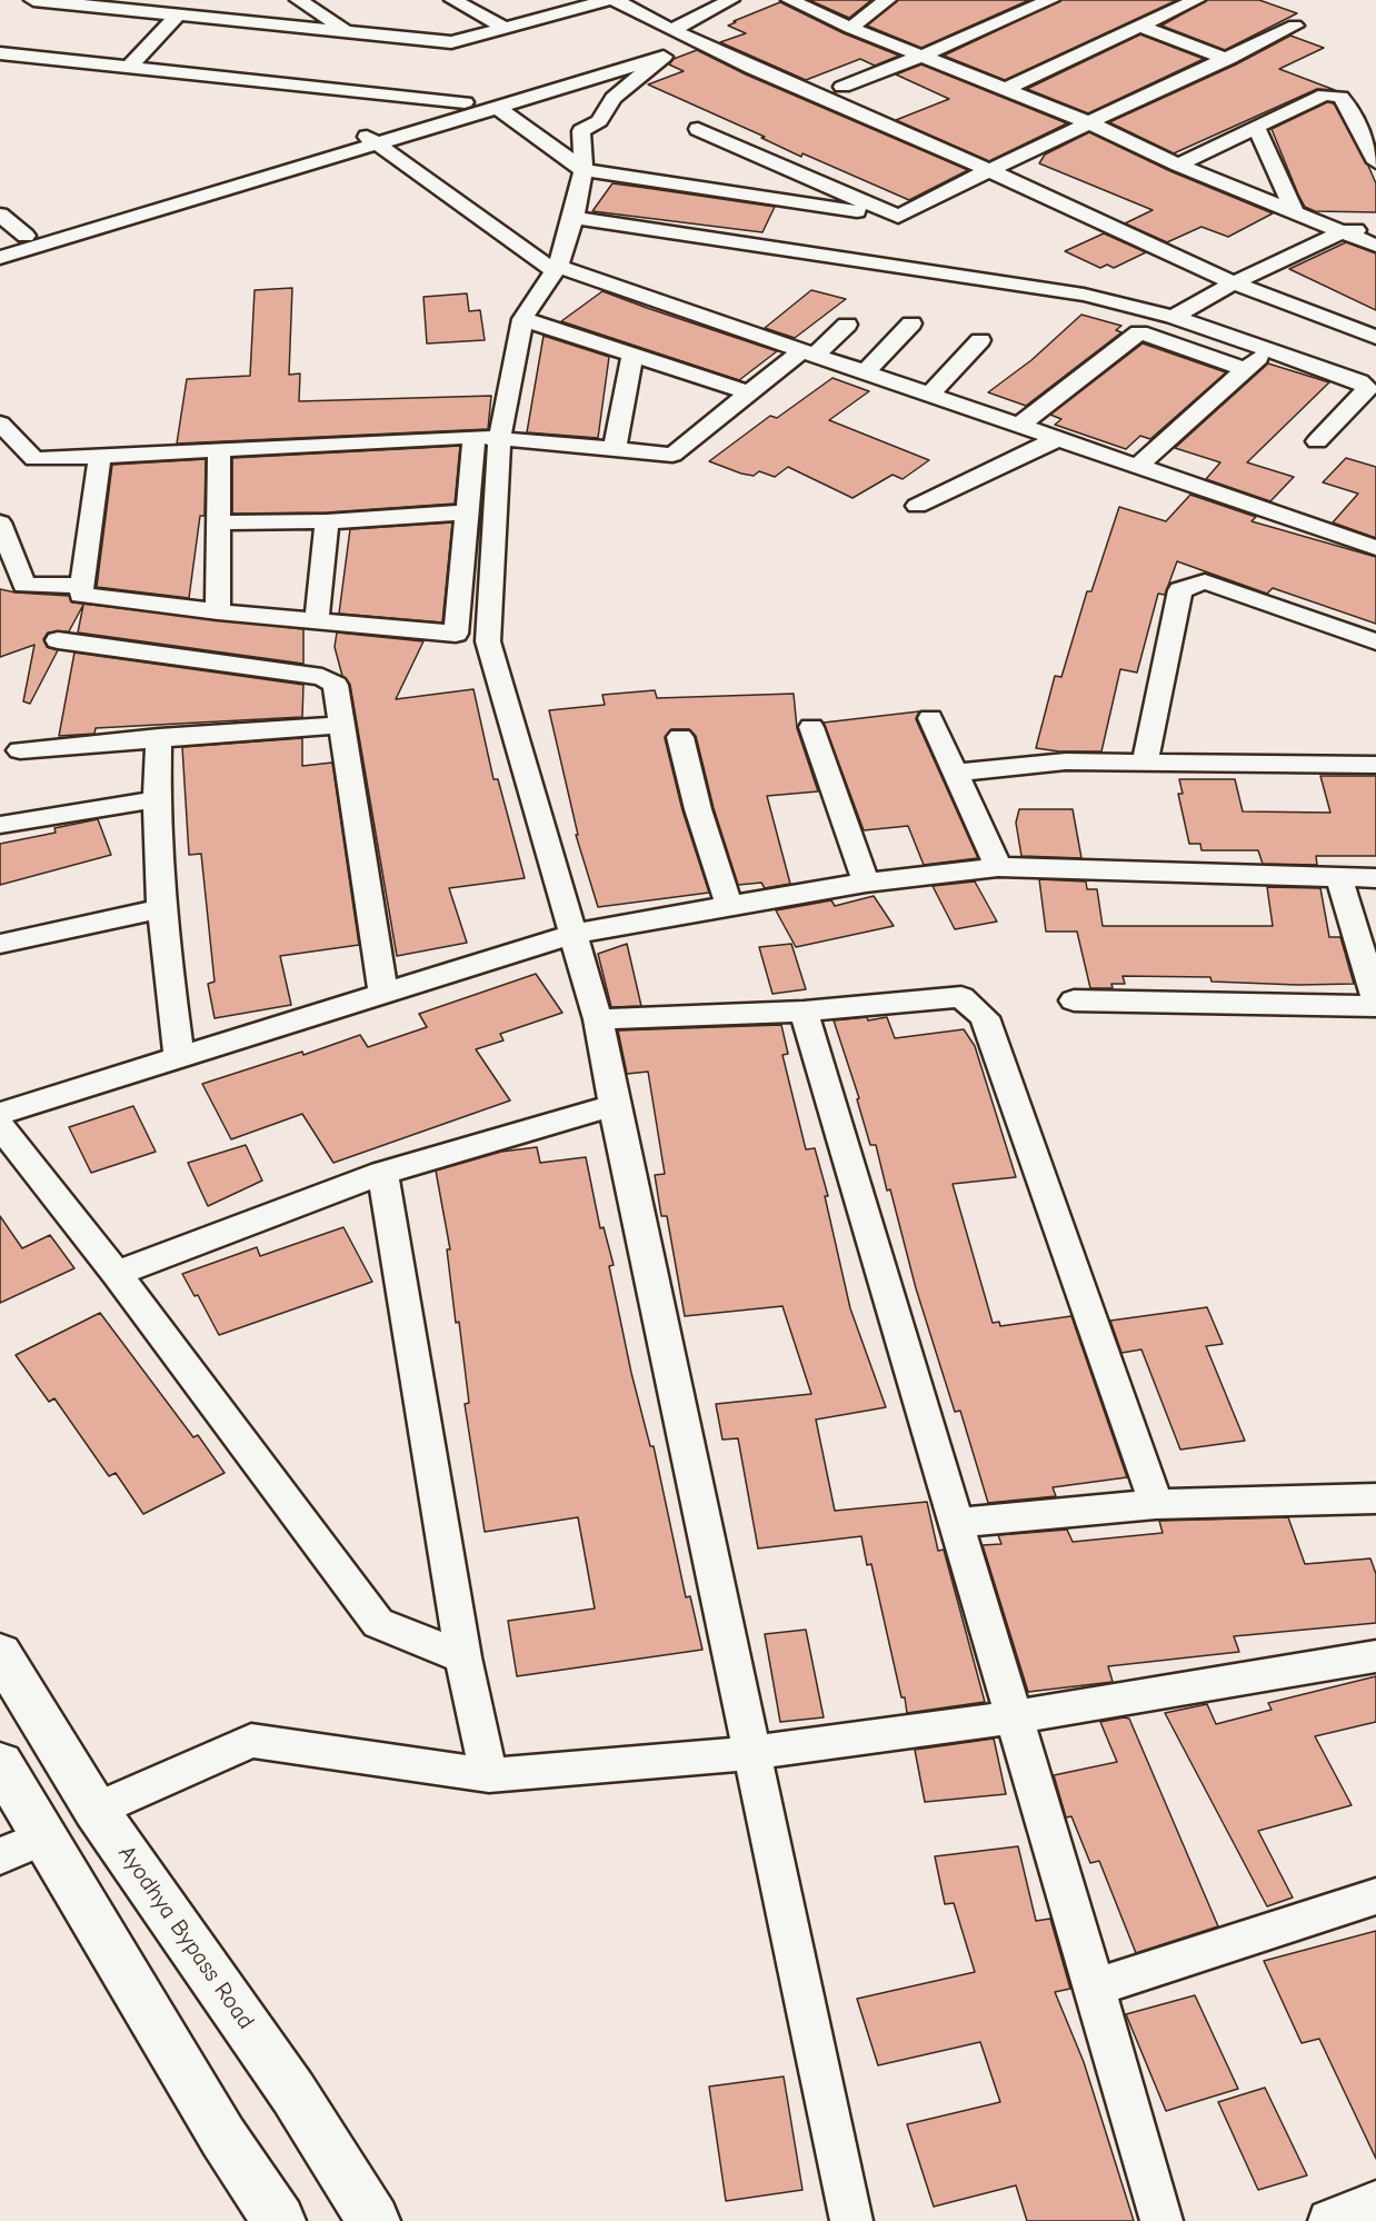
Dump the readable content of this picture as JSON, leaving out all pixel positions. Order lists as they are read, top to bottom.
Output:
{
  "streets": {
    "main road": ["Ayodhya Bypass Road"]
  }
}
